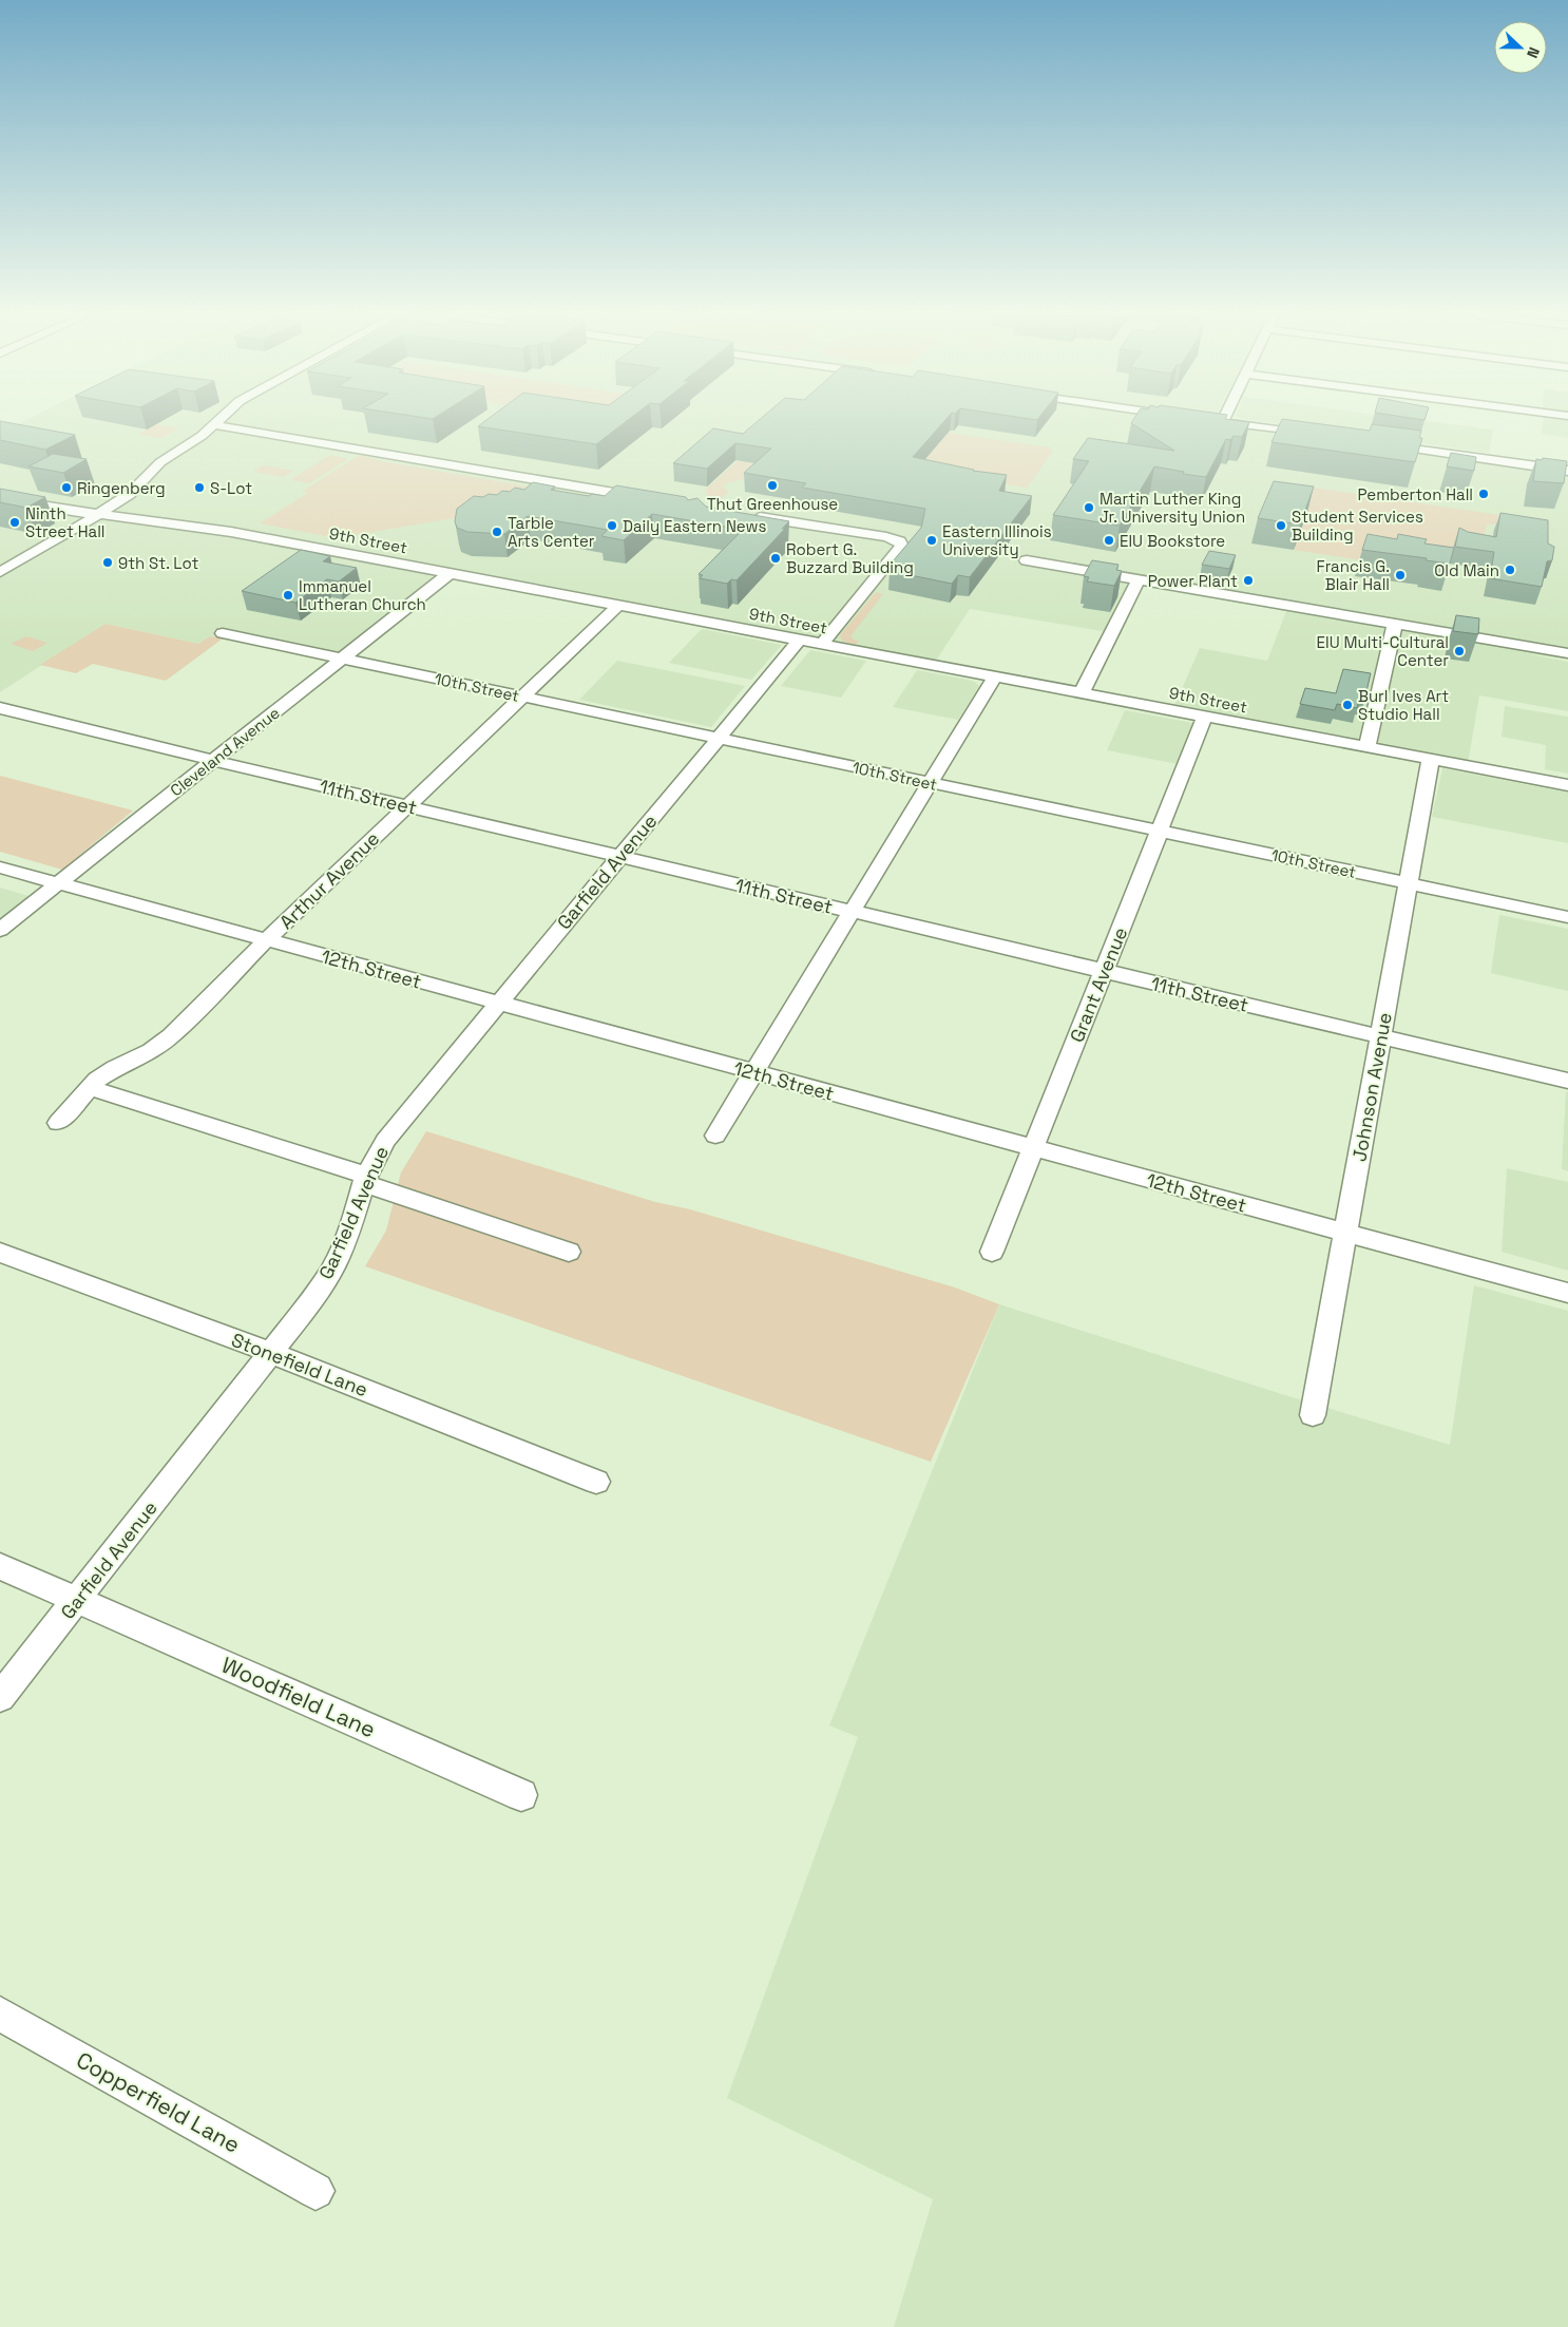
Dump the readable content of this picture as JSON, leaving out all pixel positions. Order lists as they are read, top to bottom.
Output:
{
  "streets": {
    "street": [
      "9th Street",
      "10th Street",
      "Cleveland Avenue",
      "11th Street",
      "Garfield Avenue",
      "Arthur Avenue",
      "12th Street",
      "Grant Avenue",
      "Johnson Avenue",
      "Stonefield Lane",
      "Woodfield Lane",
      "Copperfield Lane"
    ]
  },
  "crossings": [
    ["9th Street", "Cleveland Avenue"],
    ["9th Street", "Garfield Avenue"],
    ["9th Street", "Arthur Avenue"],
    ["9th Street", "Grant Avenue"],
    ["9th Street", "Johnson Avenue"],
    ["10th Street", "Cleveland Avenue"],
    ["10th Street", "Garfield Avenue"],
    ["10th Street", "Arthur Avenue"],
    ["10th Street", "Grant Avenue"],
    ["10th Street", "Johnson Avenue"],
    ["Cleveland Avenue", "11th Street"],
    ["Cleveland Avenue", "12th Street"],
    ["11th Street", "Garfield Avenue"],
    ["11th Street", "Arthur Avenue"],
    ["11th Street", "Grant Avenue"],
    ["11th Street", "Johnson Avenue"],
    ["Garfield Avenue", "12th Street"],
    ["Garfield Avenue", "Stonefield Lane"],
    ["Garfield Avenue", "Woodfield Lane"],
    ["Arthur Avenue", "12th Street"],
    ["12th Street", "Grant Avenue"],
    ["12th Street", "Johnson Avenue"]
  ],
  "places": [
    "Thut Greenhouse",
    "Ringenberg",
    "S-Lot",
    "Pemberton Hall",
    "Martin Luther King Jr. University Union",
    "Ninth Street Hall",
    "Daily Eastern News",
    "Student Services Building",
    "Tarble Arts Center",
    "Eastern Illinois University",
    "EIU Bookstore",
    "Robert G. Buzzard Building",
    "9th St. Lot",
    "Old Main",
    "Francis G. Blair Hall",
    "Power Plant",
    "Immanuel Lutheran Church",
    "EIU Multi-Cultural Center",
    "Burl Ives Art Studio Hall"
  ],
  "north": "right"
}
